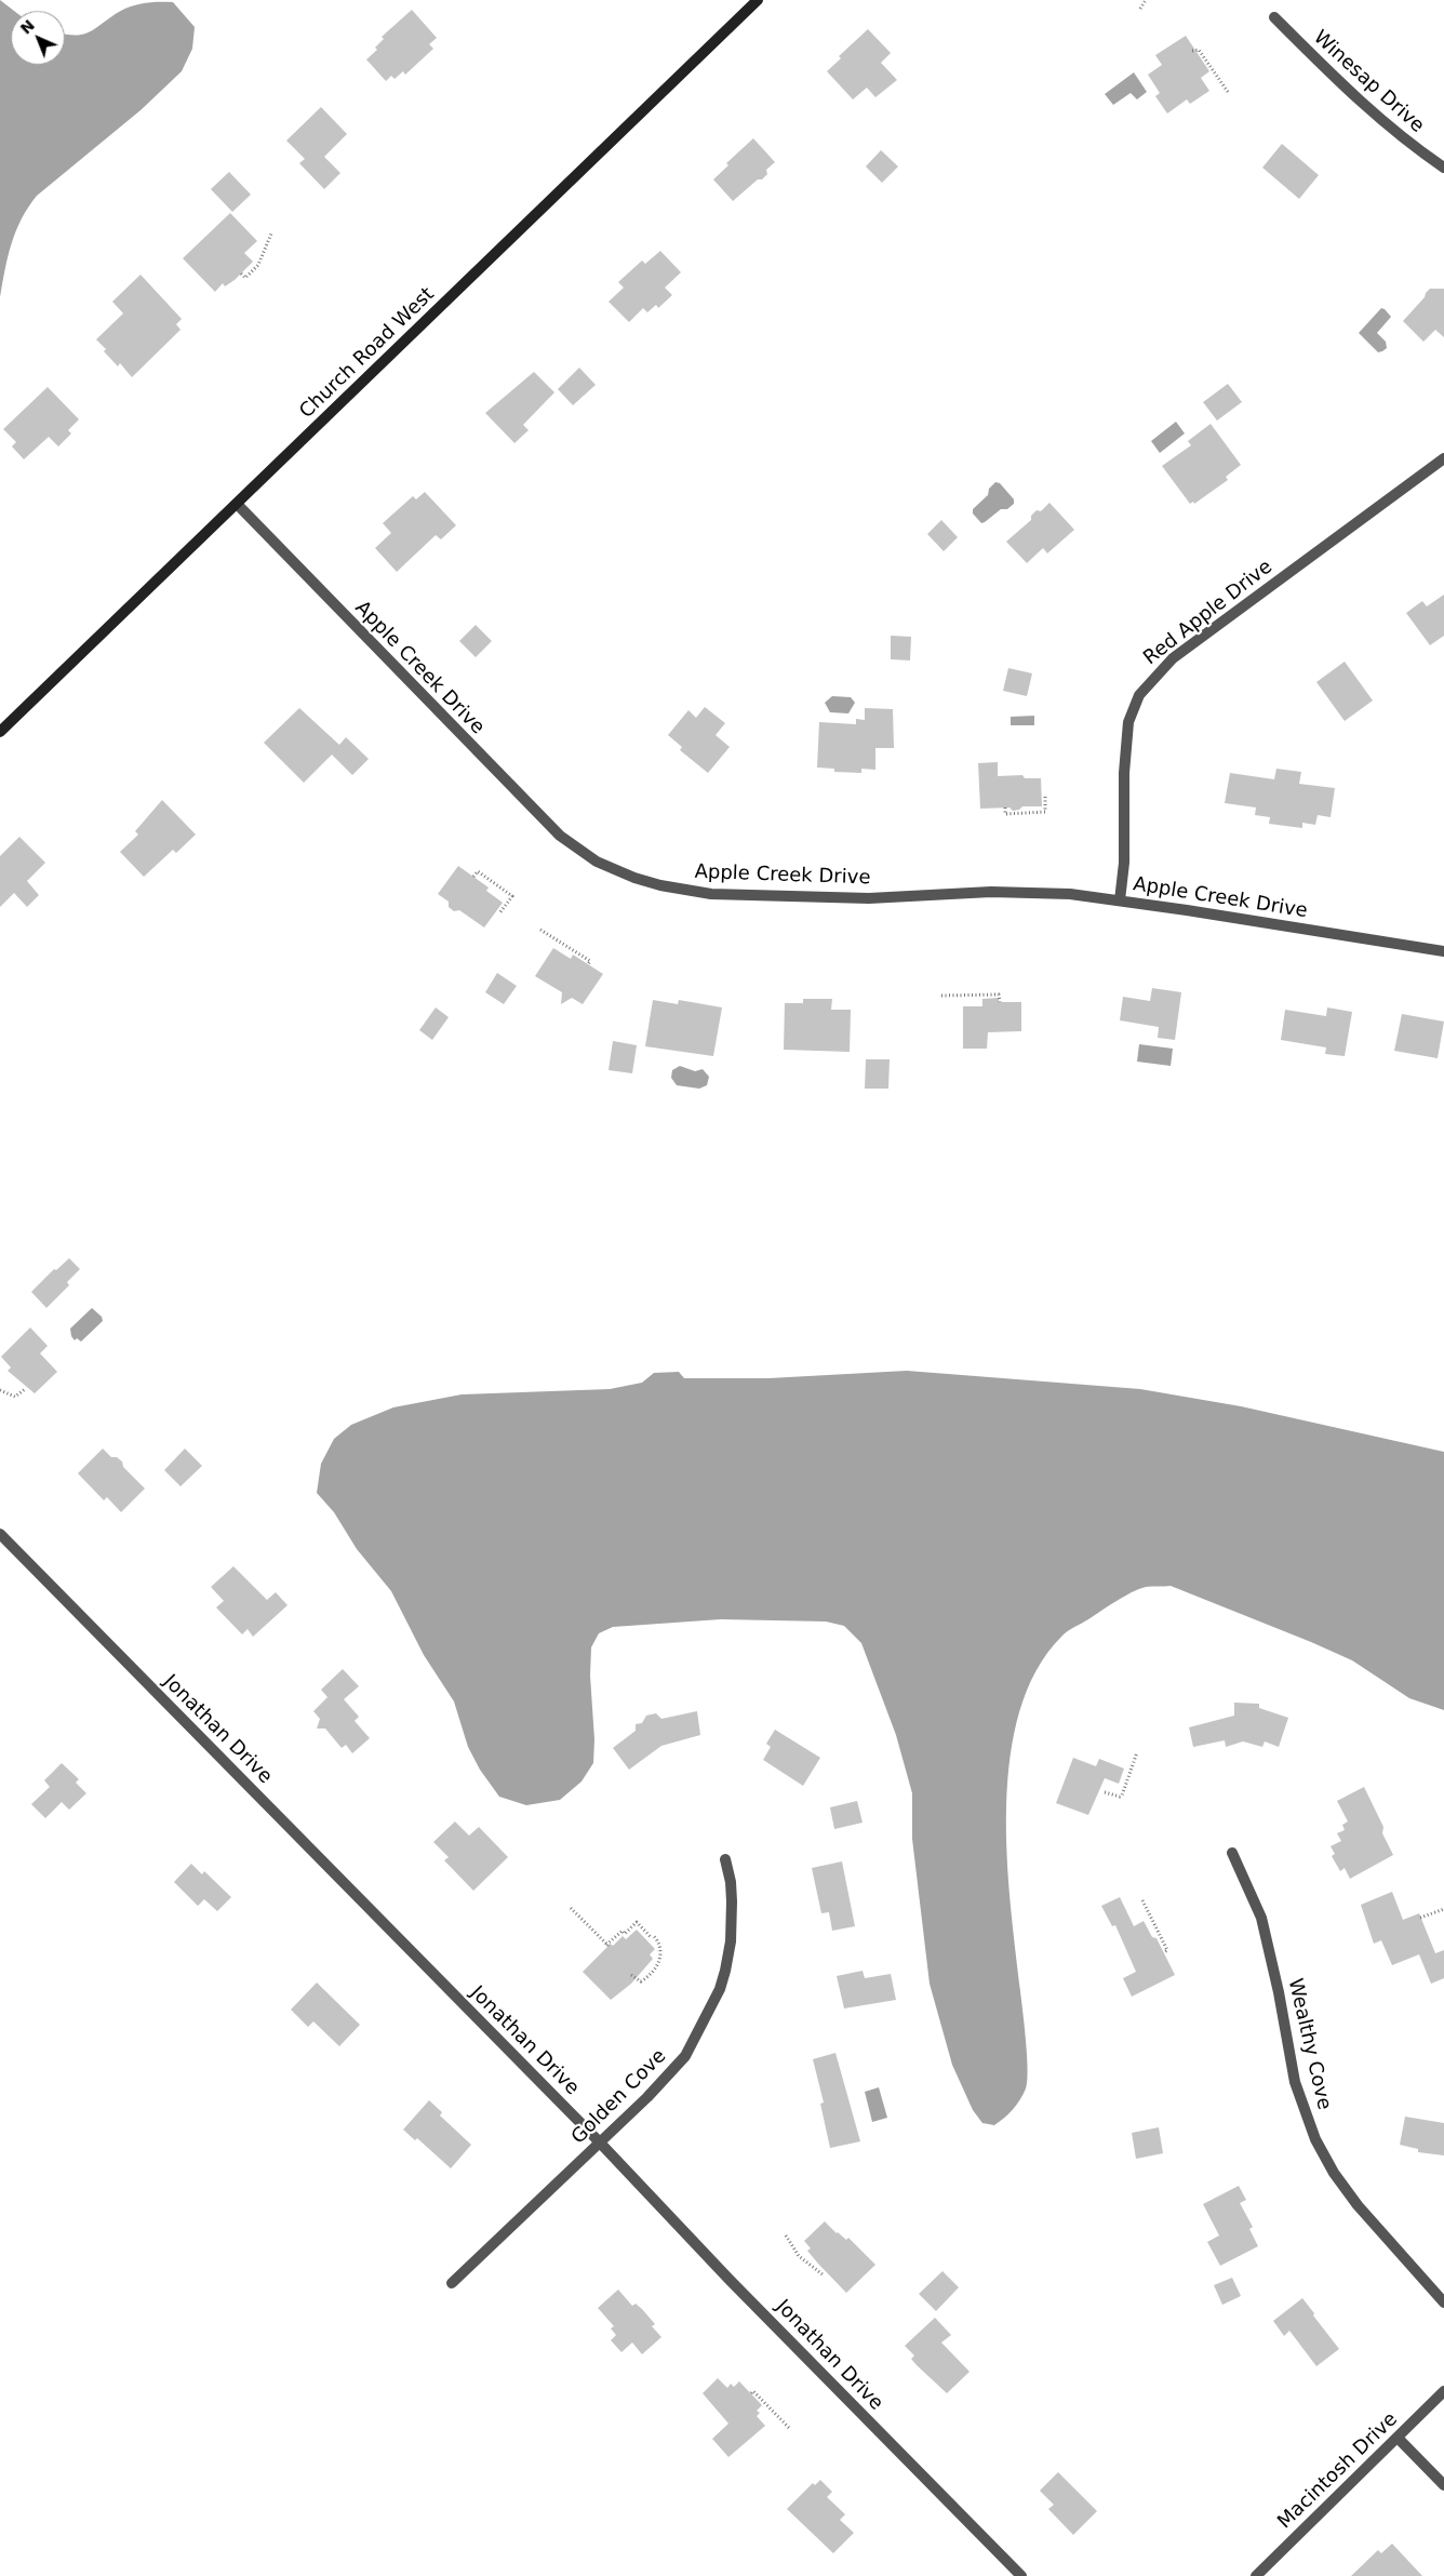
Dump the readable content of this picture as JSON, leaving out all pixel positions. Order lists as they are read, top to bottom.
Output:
{
  "streets": {
    "street": [
      "Winesap Drive",
      "Church Road West",
      "Red Apple Drive",
      "Apple Creek Drive",
      "Jonathan Drive",
      "Wealthy Cove",
      "Golden Cove",
      "Macintosh Drive"
    ]
  },
  "crossings": [
    ["Church Road West", "Apple Creek Drive"],
    ["Red Apple Drive", "Apple Creek Drive"],
    ["Jonathan Drive", "Golden Cove"]
  ],
  "north": "top left"
}
